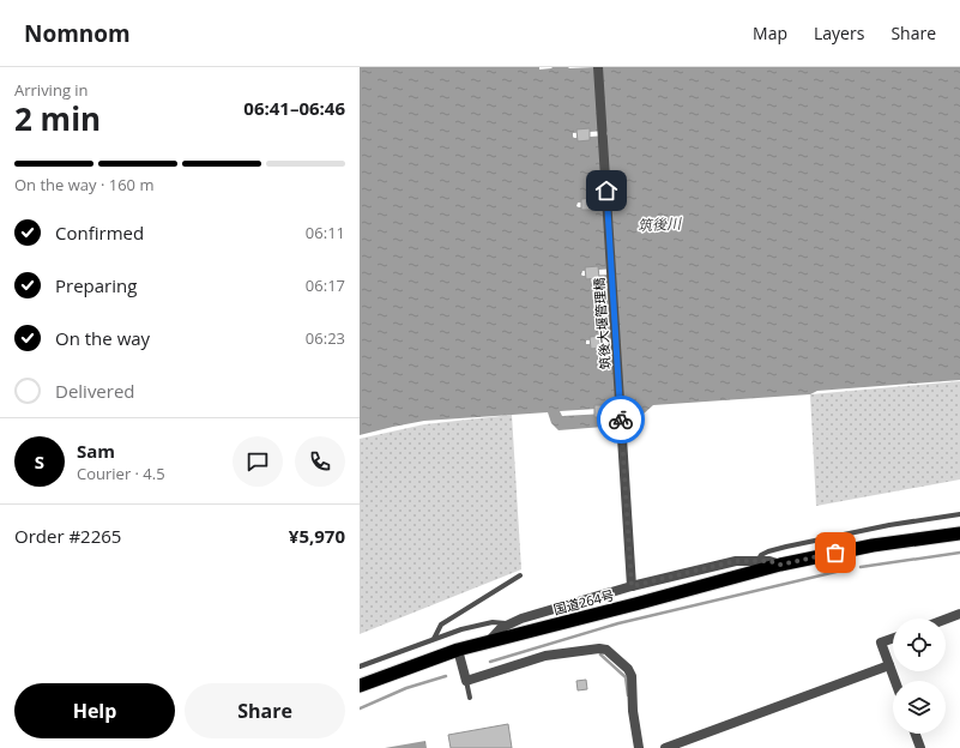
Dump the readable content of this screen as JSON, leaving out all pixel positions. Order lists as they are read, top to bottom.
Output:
{
  "streets": {
    "highway": ["国道264号"],
    "street": ["筑後大堰管理橋"]
  },
  "water": ["筑後川"],
  "page": {
    "header": "Nomnom",
    "nav": ["Map", "Layers", "Share"],
    "heading": ["2 min", "Arriving in", "06:41–06:46"],
    "panel": [
      "Sam",
      "Courier · 4.5",
      "Order #2265",
      "¥5,970"
    ],
    "bar": "On the way · 160 m",
    "list": [
      ["Confirmed", "06:11"],
      ["Preparing", "06:17"],
      ["On the way", "06:23"],
      "Delivered"
    ],
    "round": "S",
    "buttons": ["Help", "Share"]
  }
}
